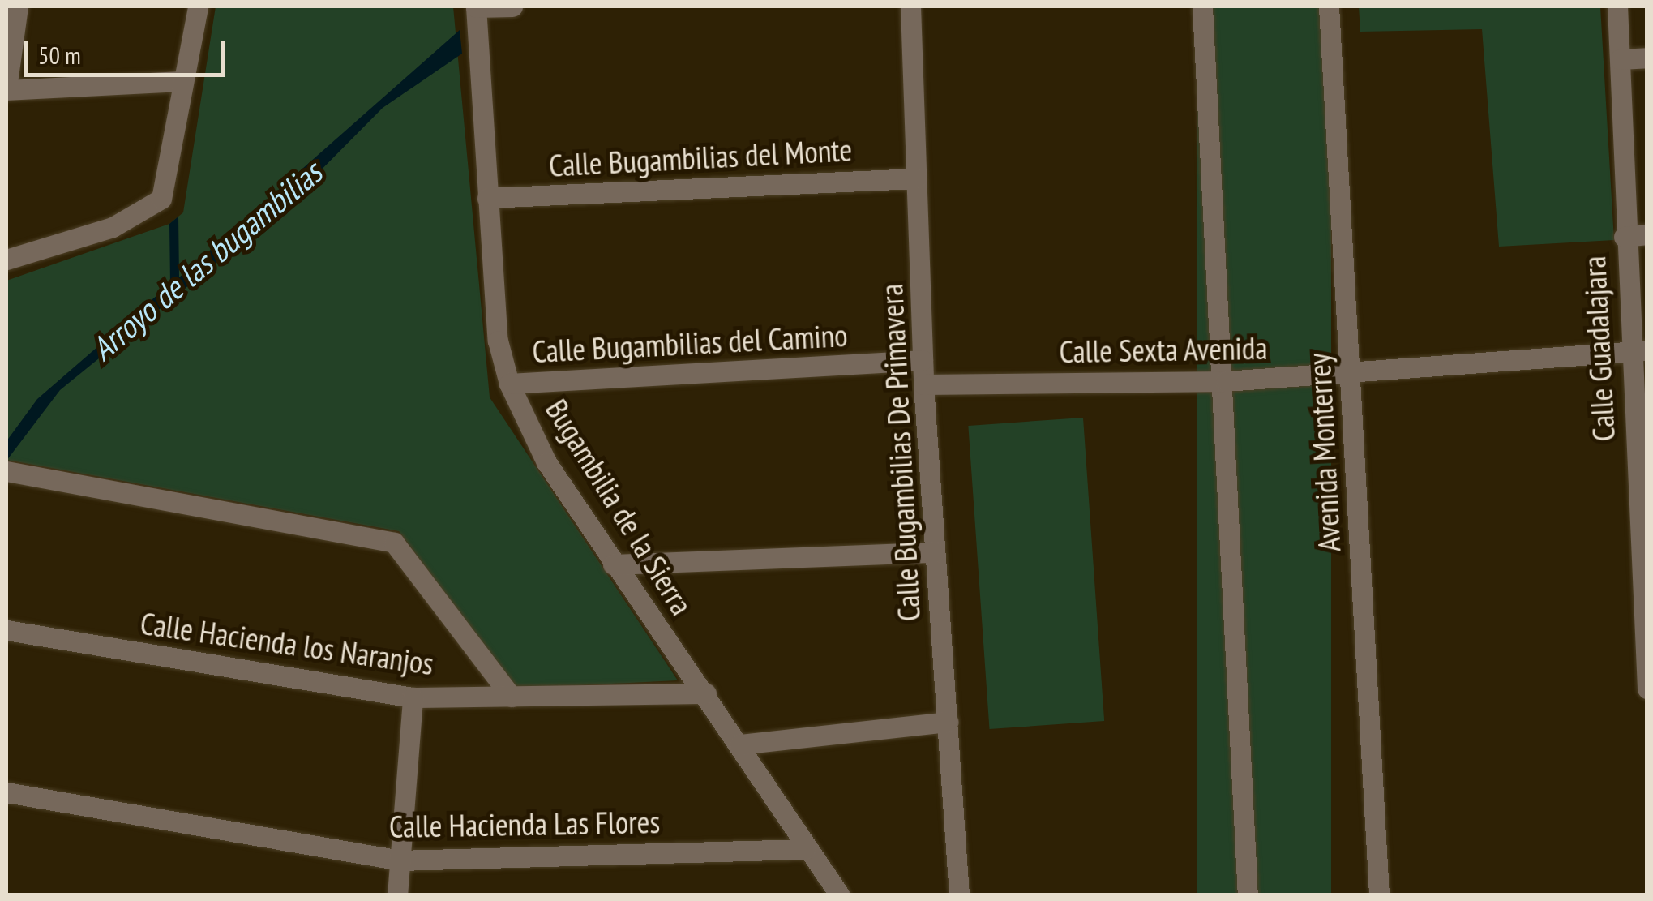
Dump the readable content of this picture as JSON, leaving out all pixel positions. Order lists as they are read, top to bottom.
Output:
{
  "streets": {
    "street": [
      "Calle Bugambilias del Monte",
      "Calle Bugambilias del Camino",
      "Calle Guadalajara",
      "Calle Sexta Avenida",
      "Calle Bugambilias De Primavera",
      "Avenida Monterrey",
      "Bugambilia de la Sierra",
      "Calle Hacienda los Naranjos",
      "Calle Hacienda Las Flores"
    ]
  },
  "crossings": [
    ["Calle Bugambilias del Monte", "Calle Bugambilias De Primavera"],
    ["Calle Bugambilias del Monte", "Bugambilia de la Sierra"],
    ["Calle Bugambilias del Camino", "Calle Bugambilias De Primavera"],
    ["Calle Bugambilias del Camino", "Bugambilia de la Sierra"],
    ["Calle Guadalajara", "Calle Sexta Avenida"],
    ["Calle Sexta Avenida", "Calle Bugambilias De Primavera"],
    ["Calle Sexta Avenida", "Avenida Monterrey"],
    ["Bugambilia de la Sierra", "Calle Hacienda los Naranjos"],
    ["Bugambilia de la Sierra", "Calle Hacienda Las Flores"]
  ],
  "water": ["Arroyo de las bugambilias"],
  "scale_bar": "50 m"
}
